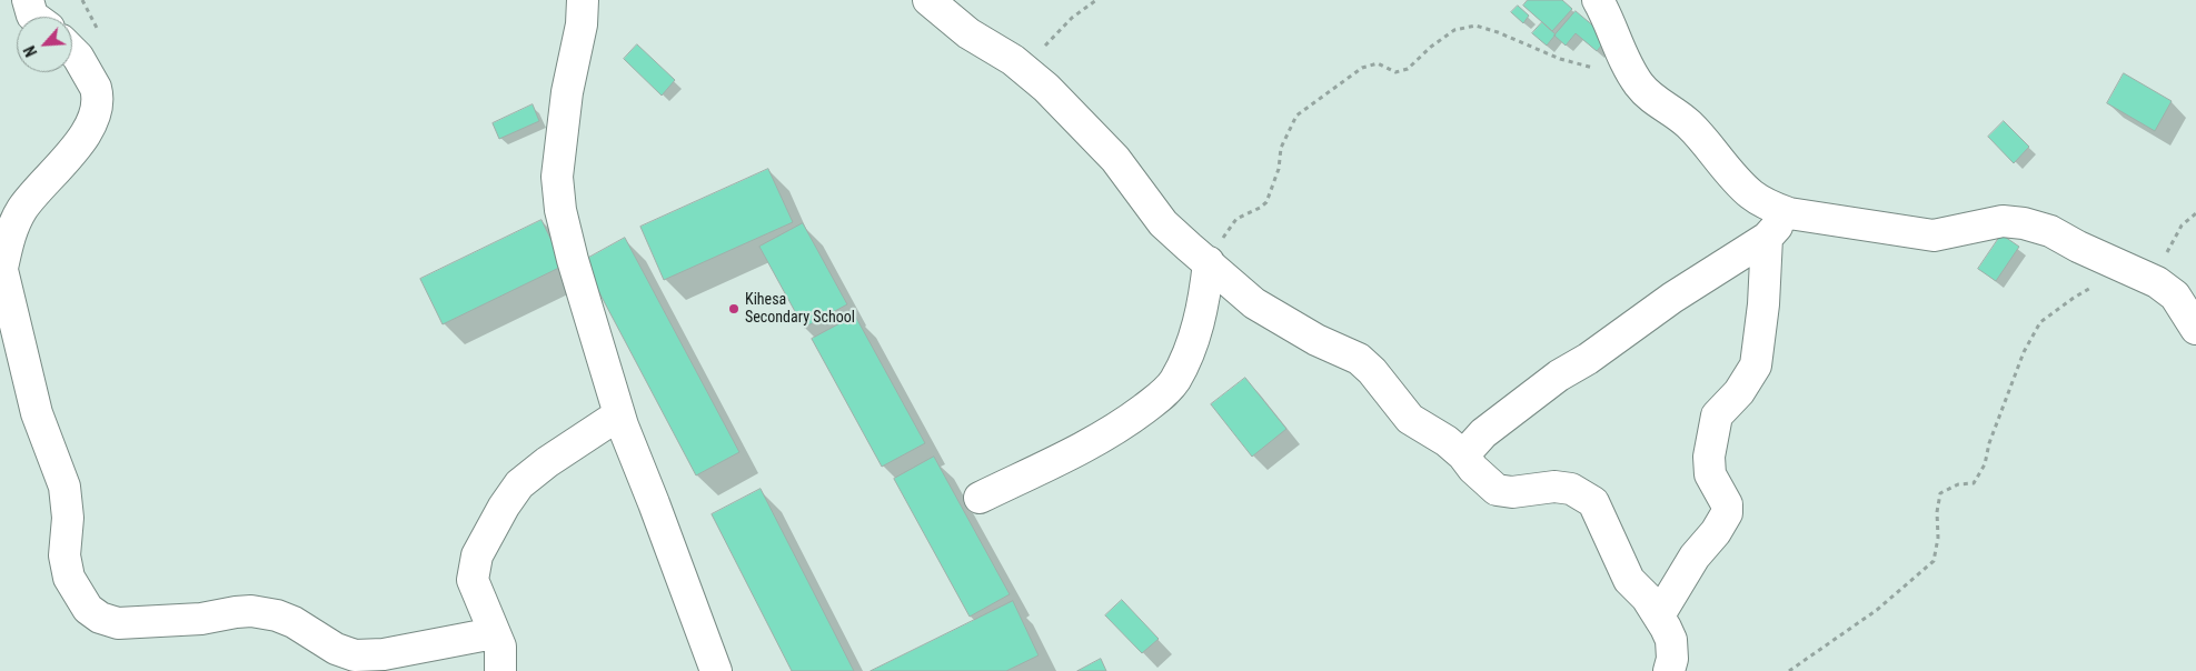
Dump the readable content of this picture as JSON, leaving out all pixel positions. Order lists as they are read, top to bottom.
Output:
{
  "places": ["Kihesa Secondary School"],
  "north": "bottom left"
}
